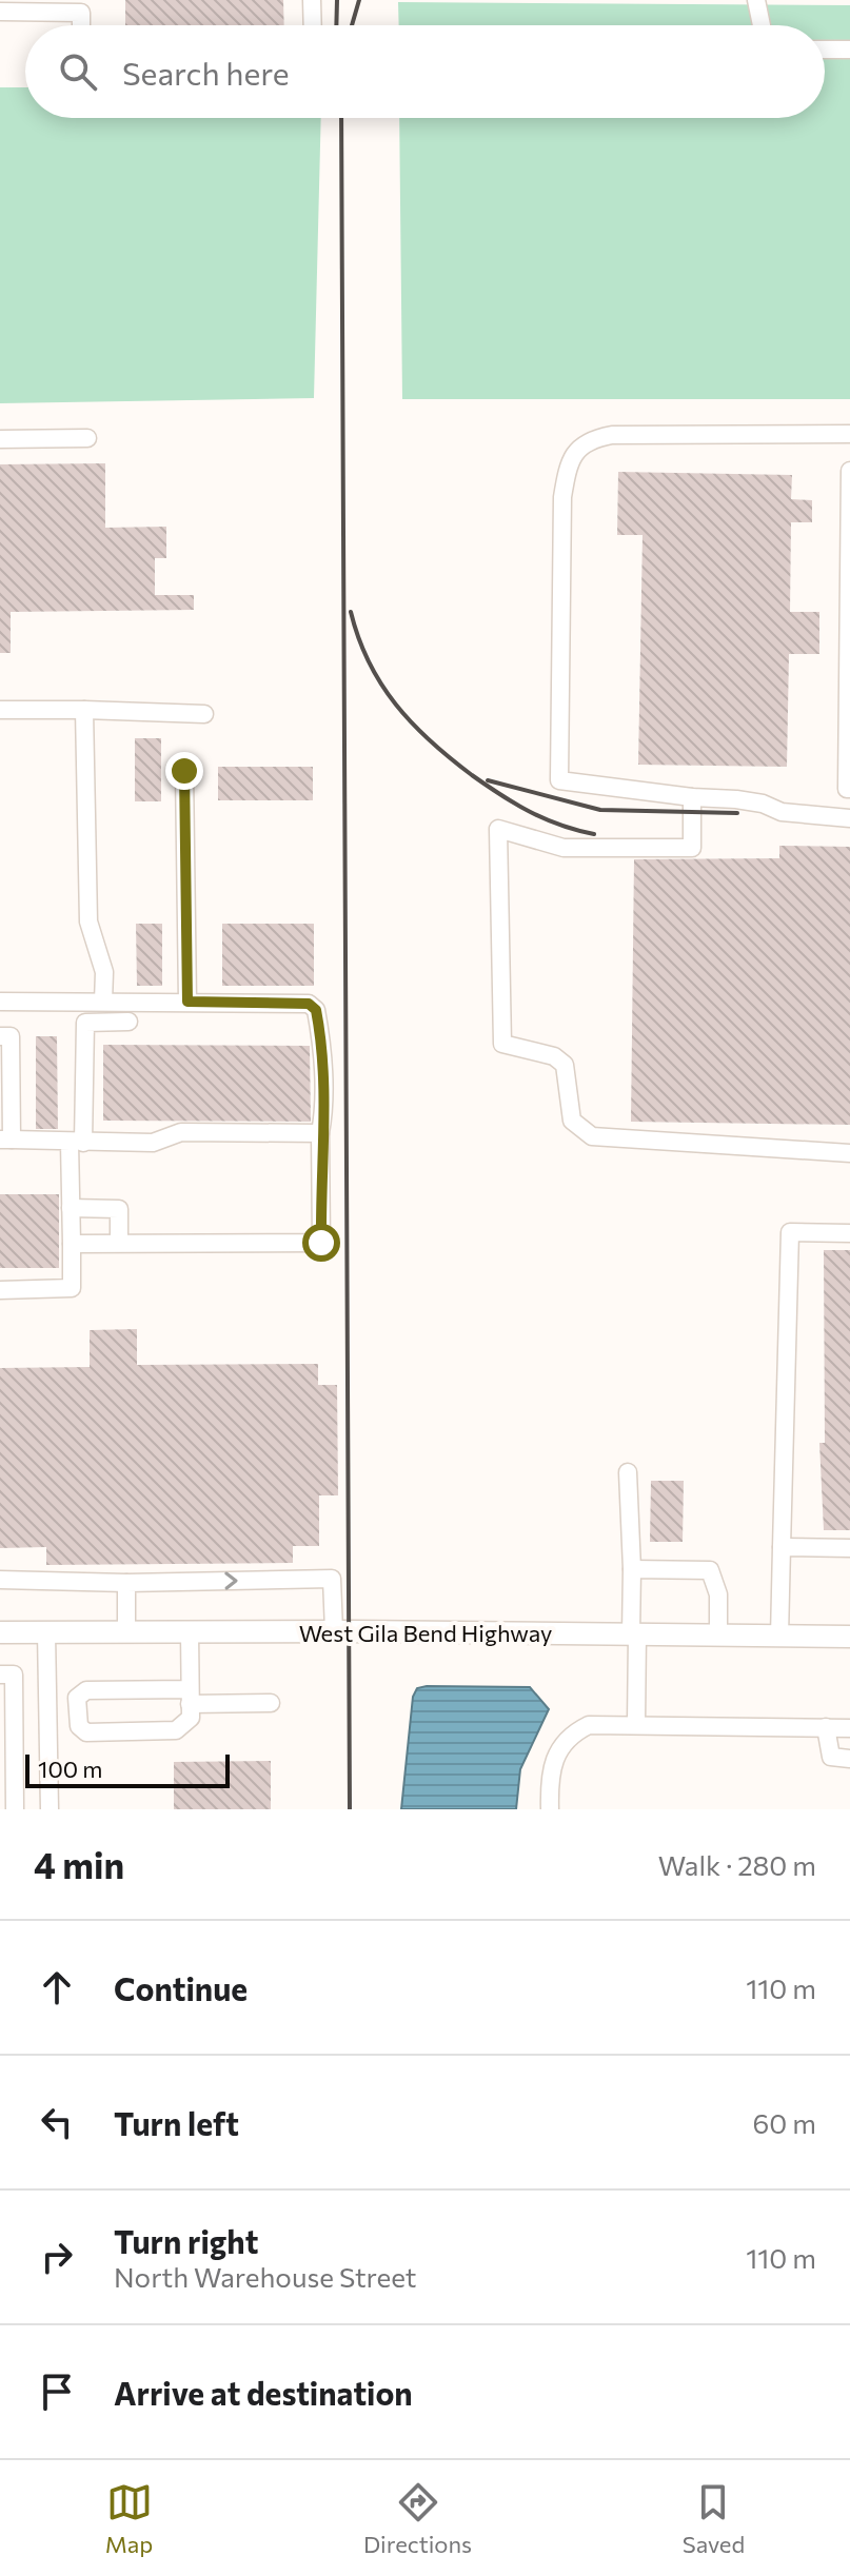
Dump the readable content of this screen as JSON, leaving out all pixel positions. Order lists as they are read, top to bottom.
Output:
{
  "streets": {
    "main road": ["West Gila Bend Highway"]
  },
  "scale_bar": "100 m",
  "page": {
    "search": "Search here",
    "scale": "100 m",
    "heading": ["4 min", "Walk · 280 m"],
    "list": [
      ["Continue", "110 m"],
      ["Turn left", "60 m"],
      ["Turn right", "North Warehouse Street", "110 m"],
      "Arrive at destination"
    ],
    "nav": ["Map", "Directions", "Saved"]
  }
}
